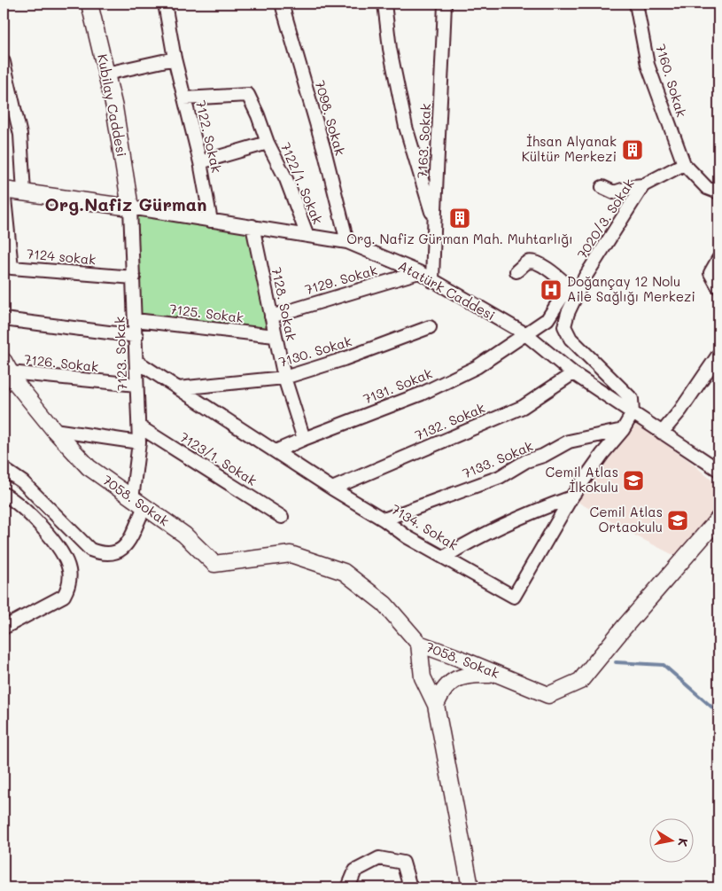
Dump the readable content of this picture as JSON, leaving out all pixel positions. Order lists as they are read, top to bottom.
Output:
{
  "streets": {
    "main road": ["Kubilay Caddesi", "Atatürk Caddesi", "7058. Sokak"],
    "street": [
      "7160. Sokak",
      "7098. Sokak",
      "7122. Sokak",
      "7163. Sokak",
      "7122/1. Sokak",
      "7020/3. Sokak",
      "7124 sokak",
      "7129. Sokak",
      "7128. Sokak",
      "7125. Sokak",
      "7130. Sokak",
      "7123. Sokak",
      "7126. Sokak",
      "7131. Sokak",
      "7132. Sokak",
      "7123/1. Sokak",
      "7133. Sokak",
      "7134. Sokak"
    ]
  },
  "crossings": [
    ["7160. Sokak", "7020/3. Sokak"],
    ["Kubilay Caddesi", "Atatürk Caddesi"],
    ["Kubilay Caddesi", "7123. Sokak"],
    ["7098. Sokak", "Atatürk Caddesi"],
    ["7122. Sokak", "7122/1. Sokak"],
    ["7122. Sokak", "Atatürk Caddesi"],
    ["7163. Sokak", "Atatürk Caddesi"],
    ["7122/1. Sokak", "Atatürk Caddesi"],
    ["7020/3. Sokak", "Atatürk Caddesi"],
    ["7020/3. Sokak", "7134. Sokak"],
    ["7124 sokak", "Atatürk Caddesi"],
    ["7124 sokak", "7123. Sokak"],
    ["7129. Sokak", "Atatürk Caddesi"],
    ["7129. Sokak", "7128. Sokak"],
    ["Atatürk Caddesi", "7128. Sokak"],
    ["Atatürk Caddesi", "7123. Sokak"],
    ["Atatürk Caddesi", "7131. Sokak"],
    ["Atatürk Caddesi", "7132. Sokak"],
    ["Atatürk Caddesi", "7134. Sokak"],
    ["7128. Sokak", "7125. Sokak"],
    ["7128. Sokak", "7130. Sokak"],
    ["7128. Sokak", "7131. Sokak"],
    ["7125. Sokak", "7123. Sokak"],
    ["7130. Sokak", "7134. Sokak"],
    ["7123. Sokak", "7126. Sokak"],
    ["7123. Sokak", "7123/1. Sokak"],
    ["7123. Sokak", "7058. Sokak"],
    ["7123. Sokak", "7134. Sokak"],
    ["7126. Sokak", "7058. Sokak"],
    ["7131. Sokak", "7134. Sokak"],
    ["7132. Sokak", "7134. Sokak"],
    ["7133. Sokak", "7134. Sokak"]
  ],
  "districts": ["Org.Nafiz Gürman"],
  "places": {
    "building": ["İhsan Alyanak Kültür Merkezi", "Org. Nafiz Gürman Mah. Muhtarlığı"],
    "hospital": ["Doğançay 12 Nolu Aile Sağlığı Merkezi"],
    "school or university": ["Cemil Atlas İlkokulu", "Cemil Atlas Ortaokulu"]
  },
  "north": "right"
}
